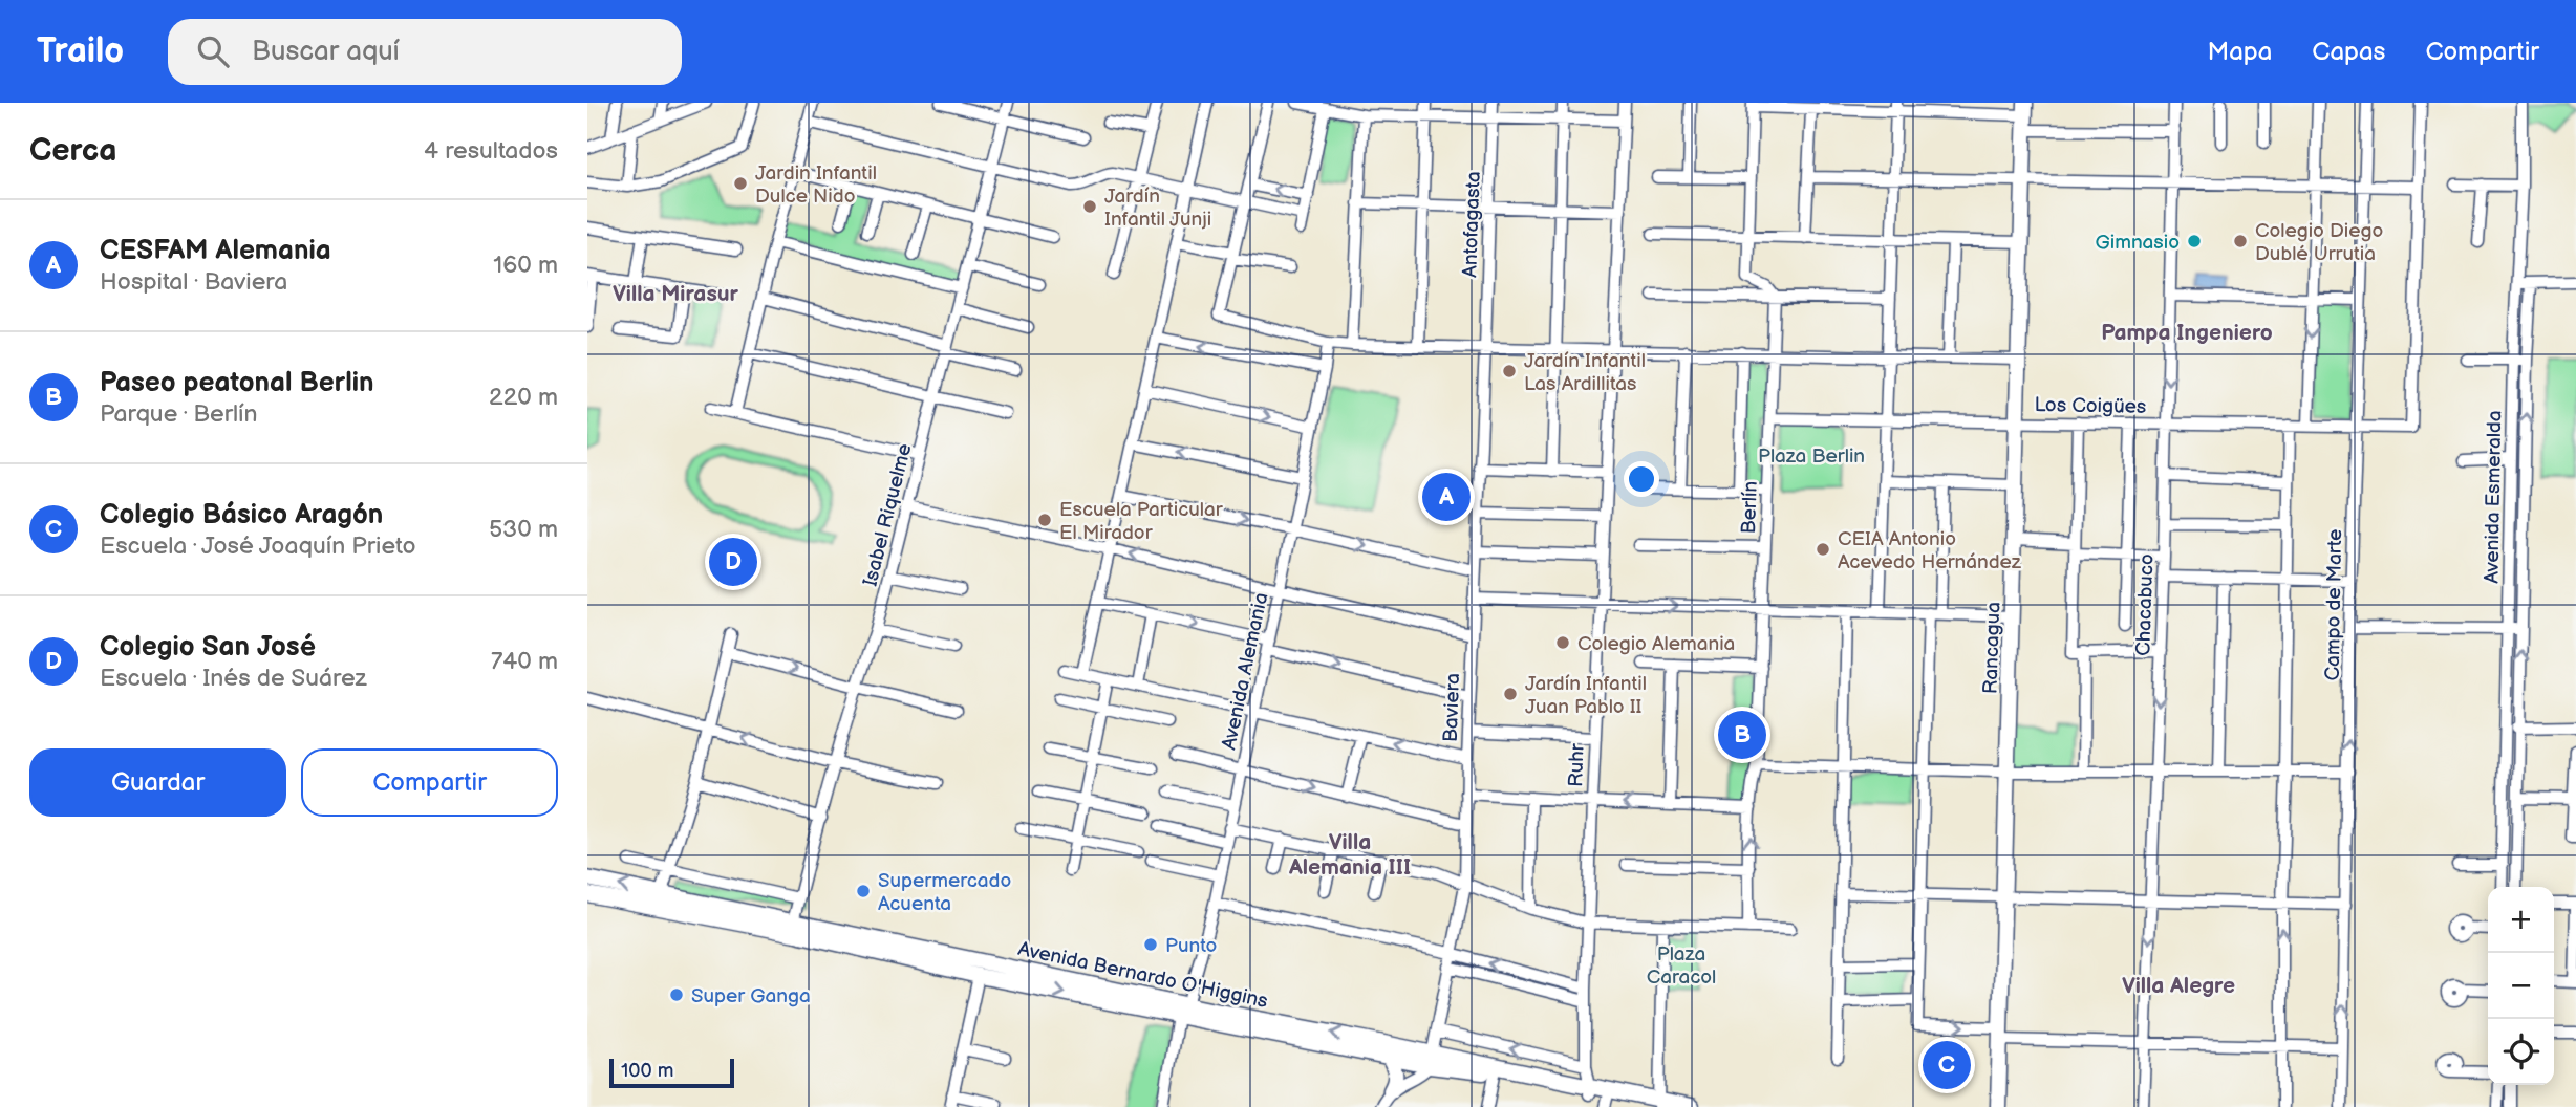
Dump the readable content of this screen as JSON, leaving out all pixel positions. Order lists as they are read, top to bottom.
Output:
{
  "streets": {
    "main road": ["Rancagua", "Avenida Bernardo O'Higgins"],
    "street": [
      "Antofagasta",
      "Los Coigües",
      "Avenida Esmeralda",
      "Berlín",
      "Isabel Riquelme",
      "Chacabuco",
      "Campo de Marte",
      "Avenida Alemania",
      "Baviera",
      "Ruhr"
    ]
  },
  "crossings": [
    ["Antofagasta", "Baviera"],
    ["Los Coigües", "Berlín"],
    ["Los Coigües", "Chacabuco"],
    ["Los Coigües", "Campo de Marte"],
    ["Los Coigües", "Rancagua"],
    ["Isabel Riquelme", "Avenida Bernardo O'Higgins"],
    ["Avenida Alemania", "Avenida Bernardo O'Higgins"],
    ["Baviera", "Avenida Bernardo O'Higgins"],
    ["Ruhr", "Avenida Bernardo O'Higgins"]
  ],
  "districts": [
    "Villa Mirasur",
    "Pampa Ingeniero",
    "Villa Alemania III",
    "Villa Alegre"
  ],
  "parks": ["Plaza Berlin", "Plaza Caracol"],
  "places": [
    "Jardin Infantil Dulce Nido",
    "Jardín Infantil Junji",
    "Gimnasio",
    "Colegio Diego Dublé Urrutia",
    "Jardín Infantil Las Ardillitas",
    "Escuela Particular El Mirador",
    "CEIA Antonio Acevedo Hernández",
    "Colegio Alemania",
    "Jardín Infantil Juan Pablo II",
    "Supermercado Acuenta",
    "Punto",
    "Super Ganga"
  ],
  "scale_bar": "100 m",
  "page": {
    "header": "Trailo",
    "search": "Buscar aquí",
    "nav": ["Mapa", "Capas", "Compartir"],
    "heading": ["Cerca", "4 resultados"],
    "list": [
      {
        "mark": "A",
        "name": "CESFAM Alemania",
        "note": "Hospital · Baviera",
        "value": "160 m"
      },
      {
        "mark": "B",
        "name": "Paseo peatonal Berlin",
        "note": "Parque · Berlín",
        "value": "220 m"
      },
      {
        "mark": "C",
        "name": "Colegio Básico Aragón",
        "note": "Escuela · José Joaquín Prieto",
        "value": "530 m"
      },
      {
        "mark": "D",
        "name": "Colegio San José",
        "note": "Escuela · Inés de Suárez",
        "value": "740 m"
      }
    ],
    "pins": [
      "A",
      "D",
      "B",
      "C"
    ],
    "buttons": ["Guardar", "Compartir"],
    "map_buttons": ["+", "−"],
    "scale": "100 m"
  }
}
